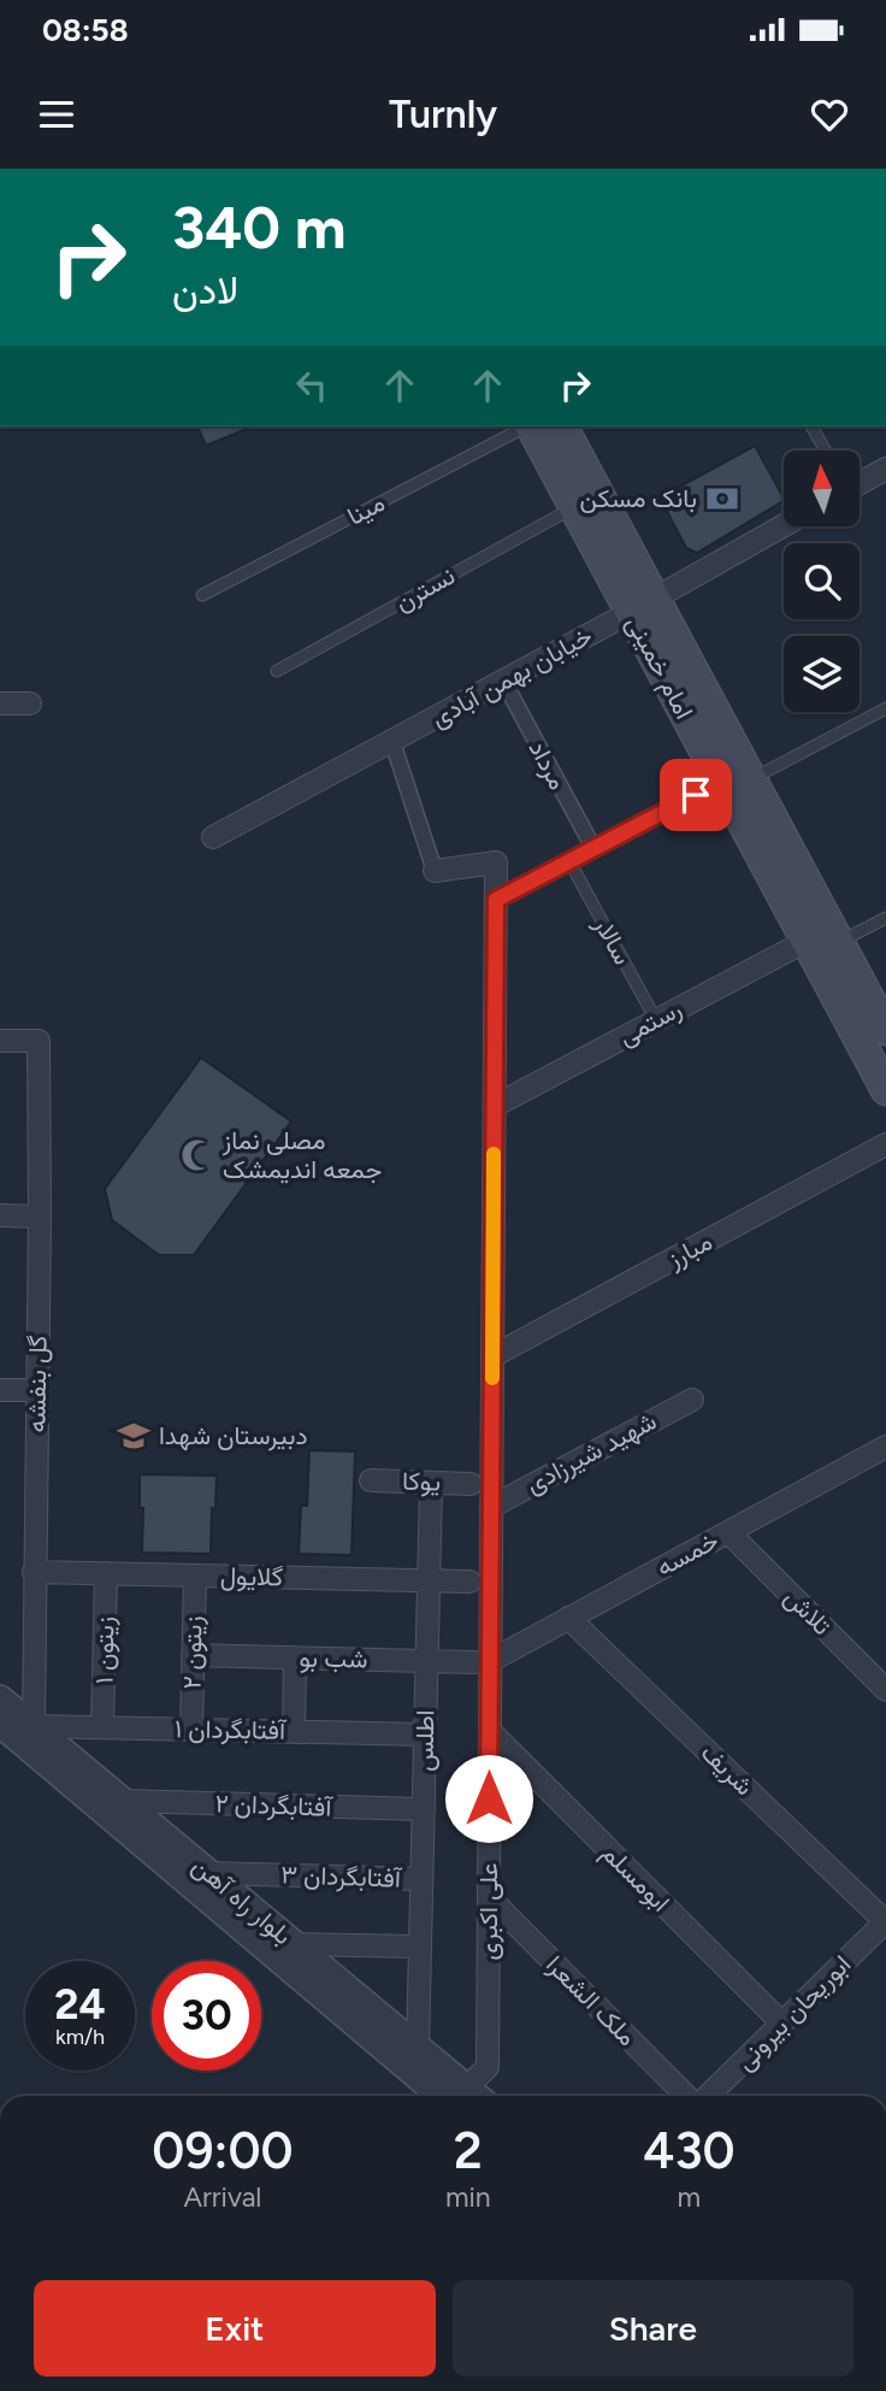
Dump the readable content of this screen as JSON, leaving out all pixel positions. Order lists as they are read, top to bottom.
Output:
{
  "streets": {
    "main road": ["امام خمینی"],
    "street": [
      "خیابان بهمن آبادی",
      "مرداد",
      "رستمی",
      "مبارز",
      "گل بنفشه",
      "شهید شیرزادی",
      "یوکا",
      "خمسه",
      "گلایول",
      "تلاش",
      "زیتون ۱",
      "زیتون ۲",
      "شب بو",
      "آفتابگردان ۱",
      "اطلس",
      "شریف",
      "آفتابگردان ۲",
      "آفتابگردان ۳",
      "ابومسلم",
      "بلوار راه آهن",
      "علی اکبری",
      "ملک الشعرا",
      "ابوریحان بیرونی"
    ],
    "lane": ["مینا", "نسترن", "سالار"]
  },
  "crossings": [
    ["نسترن", "امام خمینی"],
    ["امام خمینی", "خیابان بهمن آبادی"],
    ["امام خمینی", "رستمی"],
    ["خیابان بهمن آبادی", "مرداد"],
    ["خیابان بهمن آبادی", "علی اکبری"],
    ["سالار", "رستمی"],
    ["رستمی", "علی اکبری"],
    ["مبارز", "علی اکبری"],
    ["گل بنفشه", "گلایول"],
    ["گل بنفشه", "آفتابگردان ۱"],
    ["گل بنفشه", "بلوار راه آهن"],
    ["شهید شیرزادی", "علی اکبری"],
    ["یوکا", "اطلس"],
    ["خمسه", "تلاش"],
    ["خمسه", "شب بو"],
    ["خمسه", "شریف"],
    ["خمسه", "علی اکبری"],
    ["گلایول", "زیتون ۱"],
    ["گلایول", "زیتون ۲"],
    ["گلایول", "اطلس"],
    ["زیتون ۱", "آفتابگردان ۱"],
    ["زیتون ۲", "شب بو"],
    ["زیتون ۲", "آفتابگردان ۱"],
    ["شب بو", "اطلس"],
    ["شب بو", "علی اکبری"],
    ["آفتابگردان ۱", "اطلس"],
    ["آفتابگردان ۱", "بلوار راه آهن"],
    ["اطلس", "آفتابگردان ۲"],
    ["اطلس", "آفتابگردان ۳"],
    ["اطلس", "بلوار راه آهن"],
    ["شریف", "ابوریحان بیرونی"],
    ["آفتابگردان ۲", "بلوار راه آهن"],
    ["آفتابگردان ۳", "بلوار راه آهن"],
    ["ابومسلم", "علی اکبری"],
    ["ابومسلم", "ابوریحان بیرونی"],
    ["علی اکبری", "ملک الشعرا"]
  ],
  "places": {
    "bank": ["بانک مسکن"],
    "mosque": ["مصلی نماز جمعه اندیمشک"],
    "school or university": ["دبیرستان شهدا"]
  },
  "north": "top",
  "page": {
    "status": "08:58",
    "header": "Turnly",
    "turn": ["340 m", "لادن"],
    "speed": "24 km/h",
    "limit": "30",
    "eta": [
      "09:00",
      "Arrival",
      "2",
      "min",
      "430",
      "m"
    ],
    "buttons": ["Exit", "Share"]
  }
}
